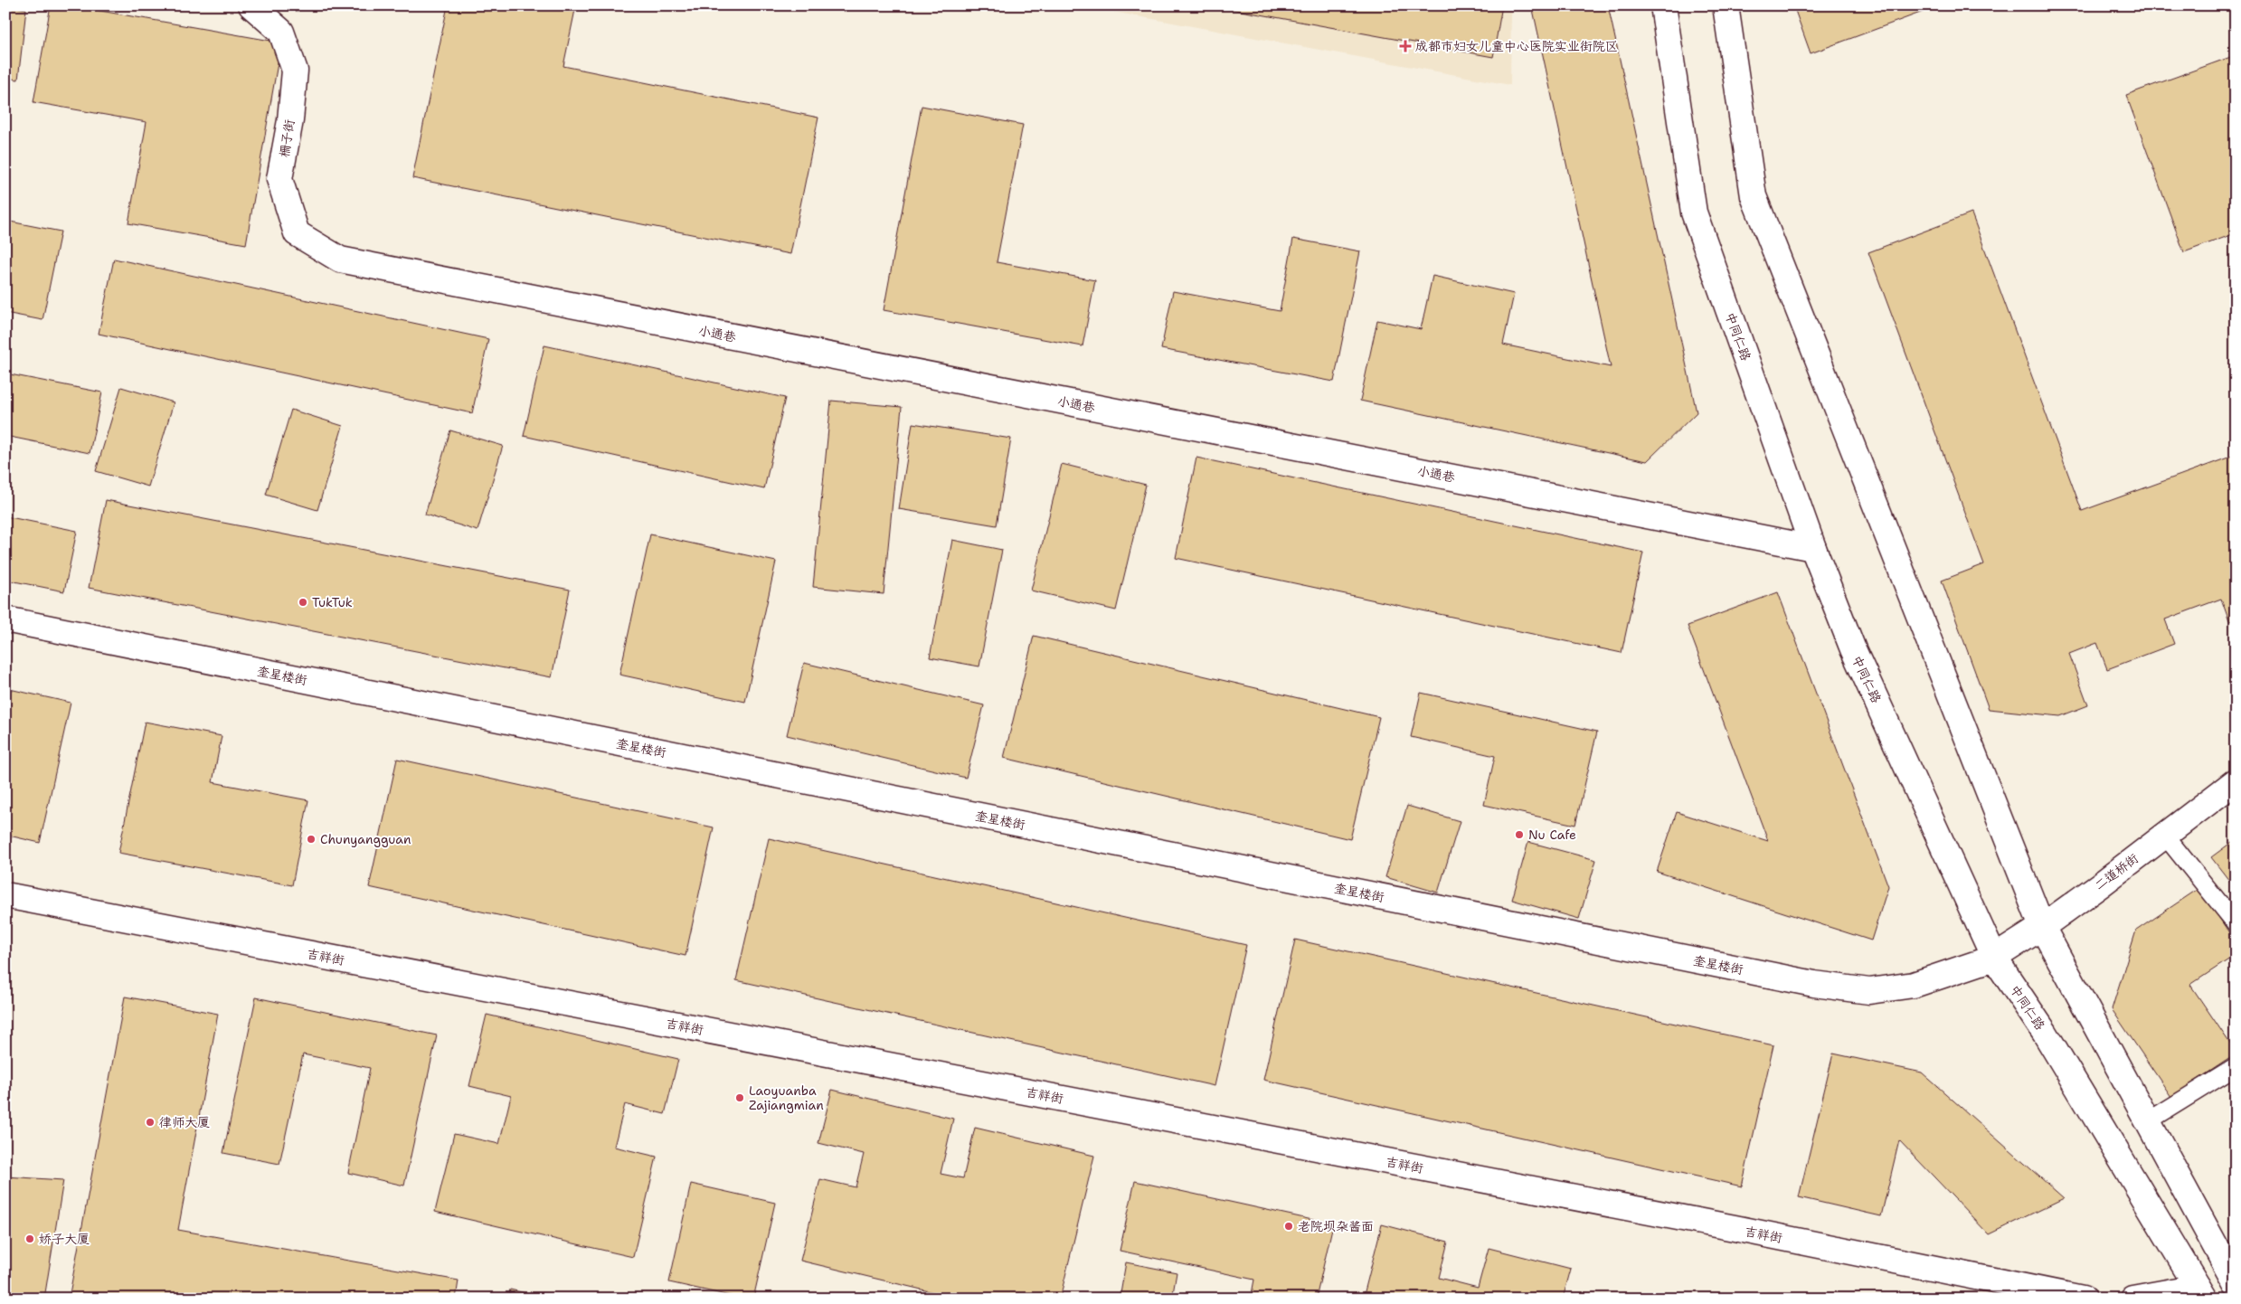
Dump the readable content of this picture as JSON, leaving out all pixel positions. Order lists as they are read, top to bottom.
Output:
{
  "streets": {
    "street": [
      "栅子街",
      "小通巷",
      "中同仁路",
      "奎星楼街",
      "二道桥街",
      "吉祥街"
    ]
  },
  "crossings": [
    ["栅子街", "小通巷"],
    ["小通巷", "中同仁路"],
    ["中同仁路", "奎星楼街"],
    ["中同仁路", "二道桥街"],
    ["奎星楼街", "二道桥街"]
  ],
  "places": {
    "health": ["成都市妇女儿童中心医院实业街院区"],
    "other": [
      "TukTuk",
      "Nu Cafe",
      "Chunyangguan",
      "Laoyuanba Zajiangmian",
      "律师大厦",
      "老院坝杂酱面",
      "娇子大厦"
    ]
  }
}
